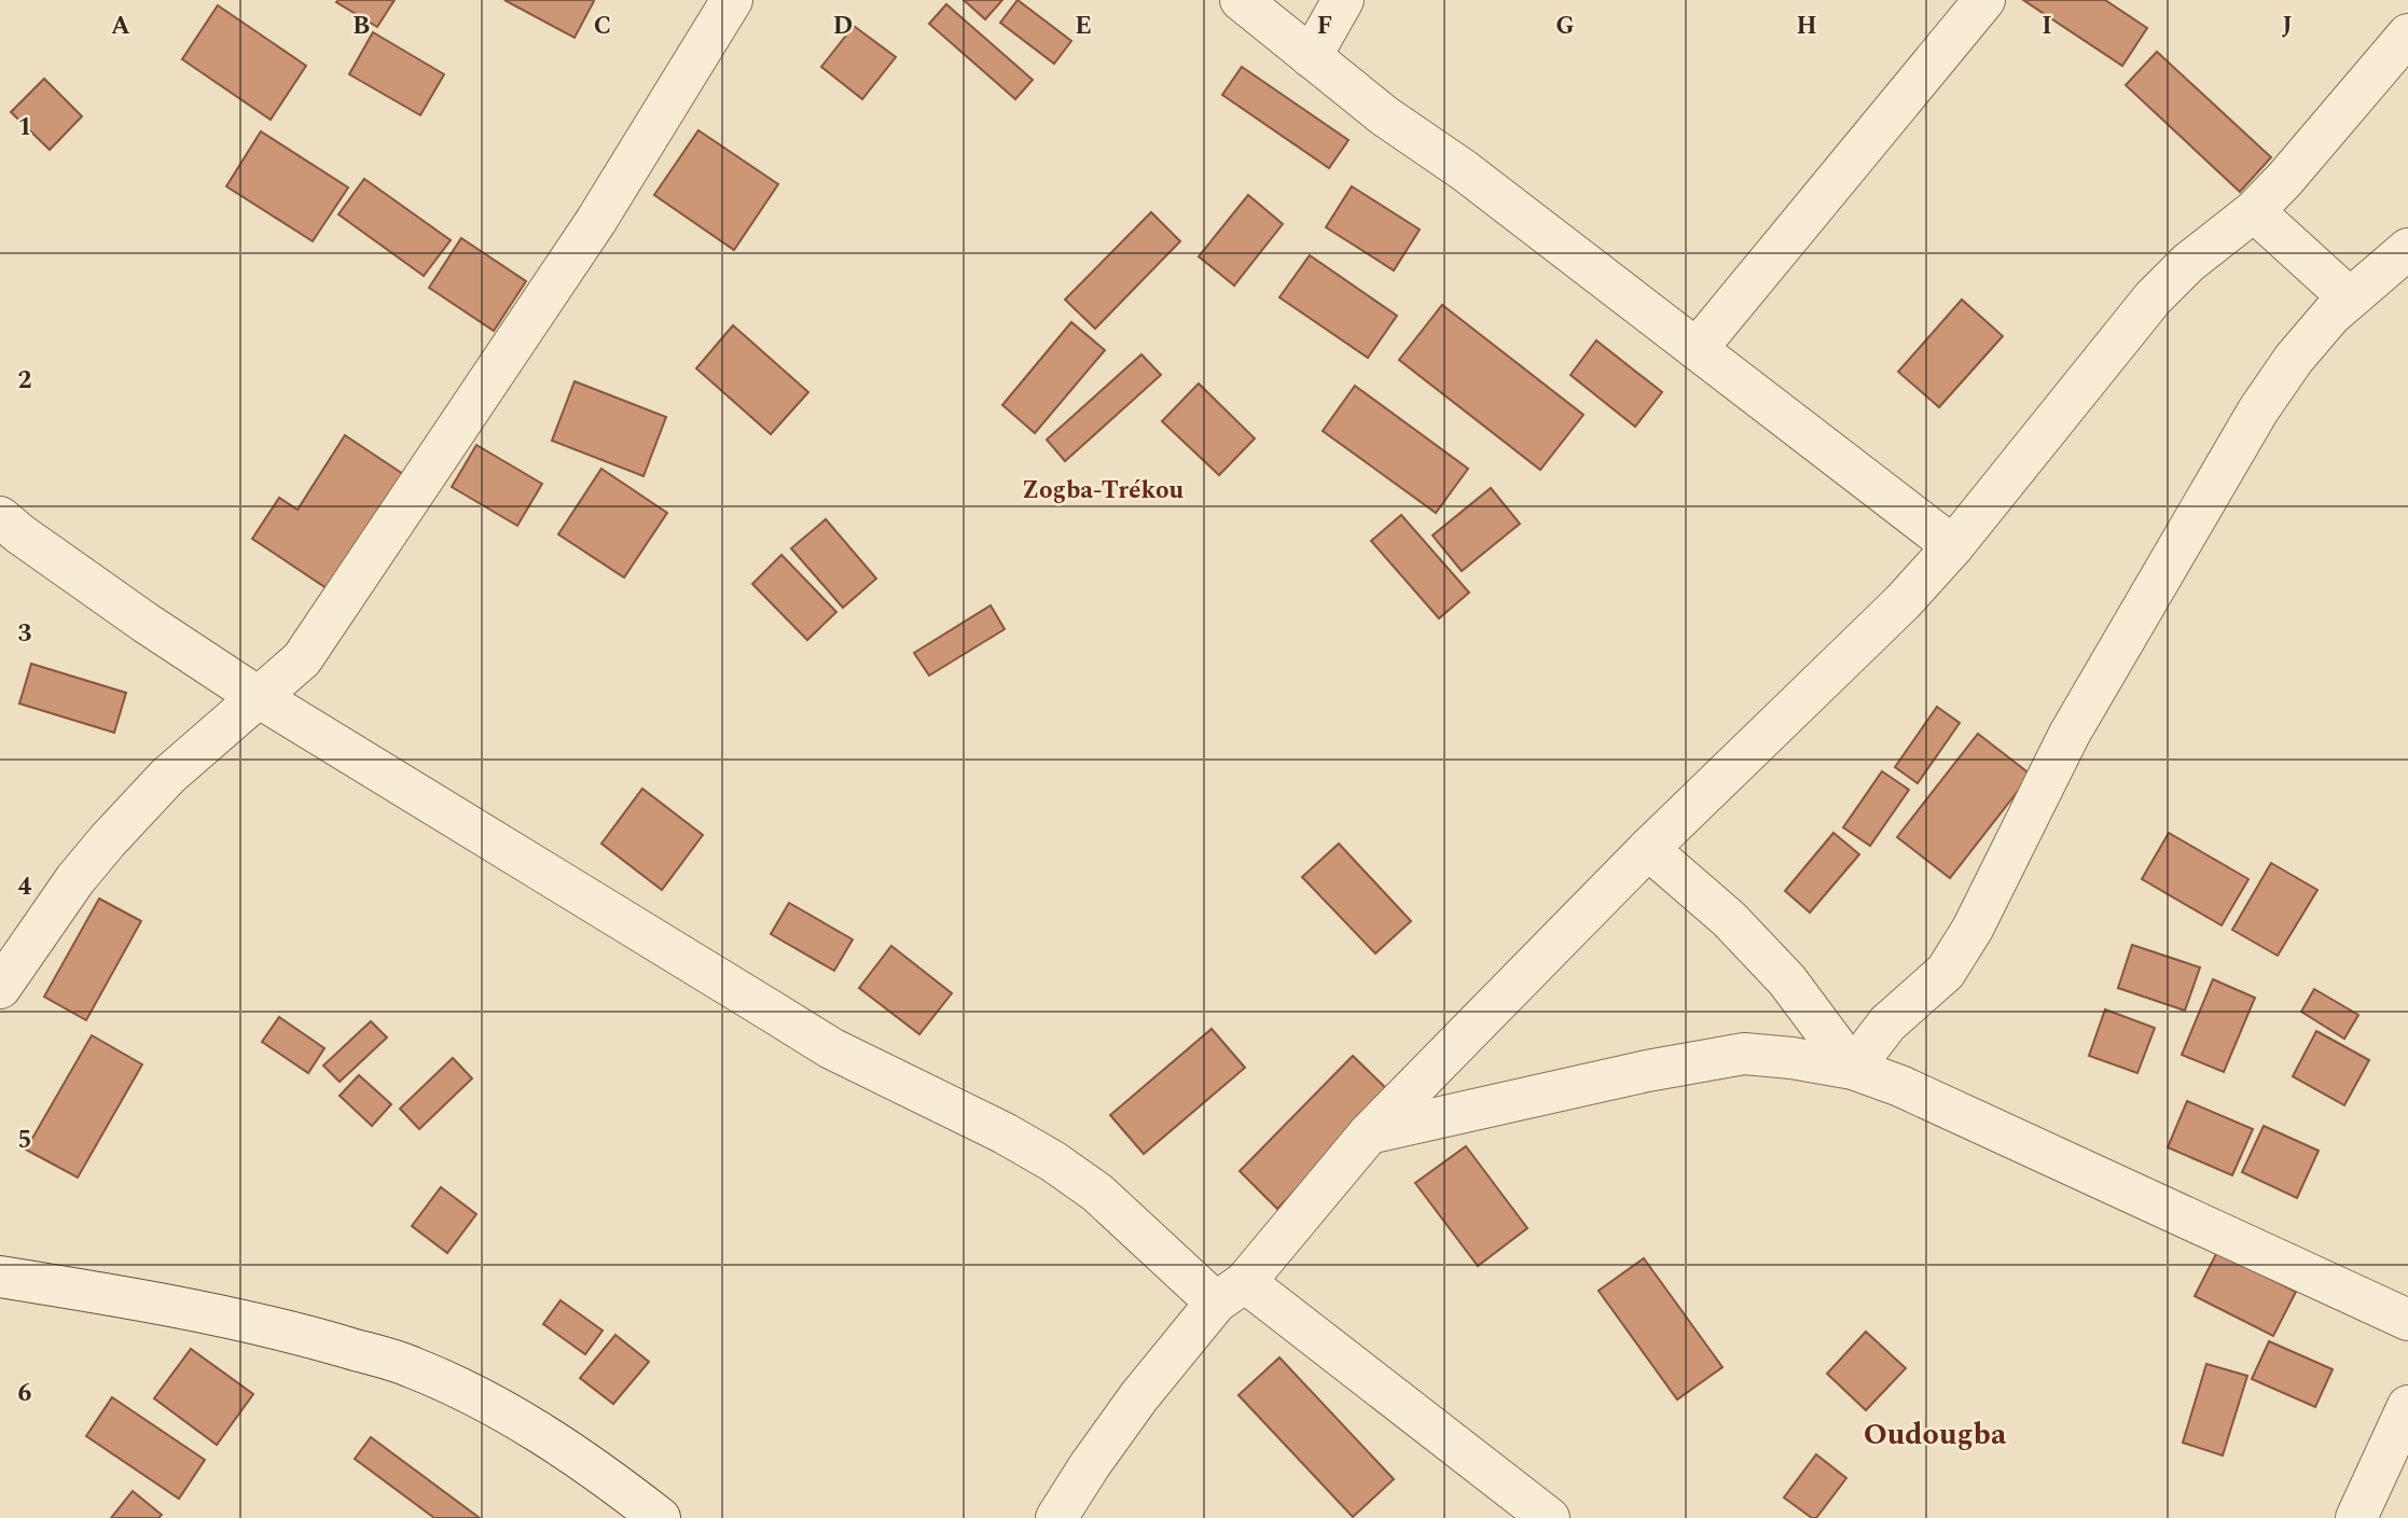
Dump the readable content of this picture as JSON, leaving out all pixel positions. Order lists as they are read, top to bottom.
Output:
{
  "districts": ["Zogba-Trékou", "Oudougba"],
  "grid": {
    "columns": [
      "A",
      "B",
      "C",
      "D",
      "E",
      "F",
      "G",
      "H",
      "I",
      "J"
    ],
    "rows": [
      "1",
      "2",
      "3",
      "4",
      "5",
      "6"
    ]
  }
}
